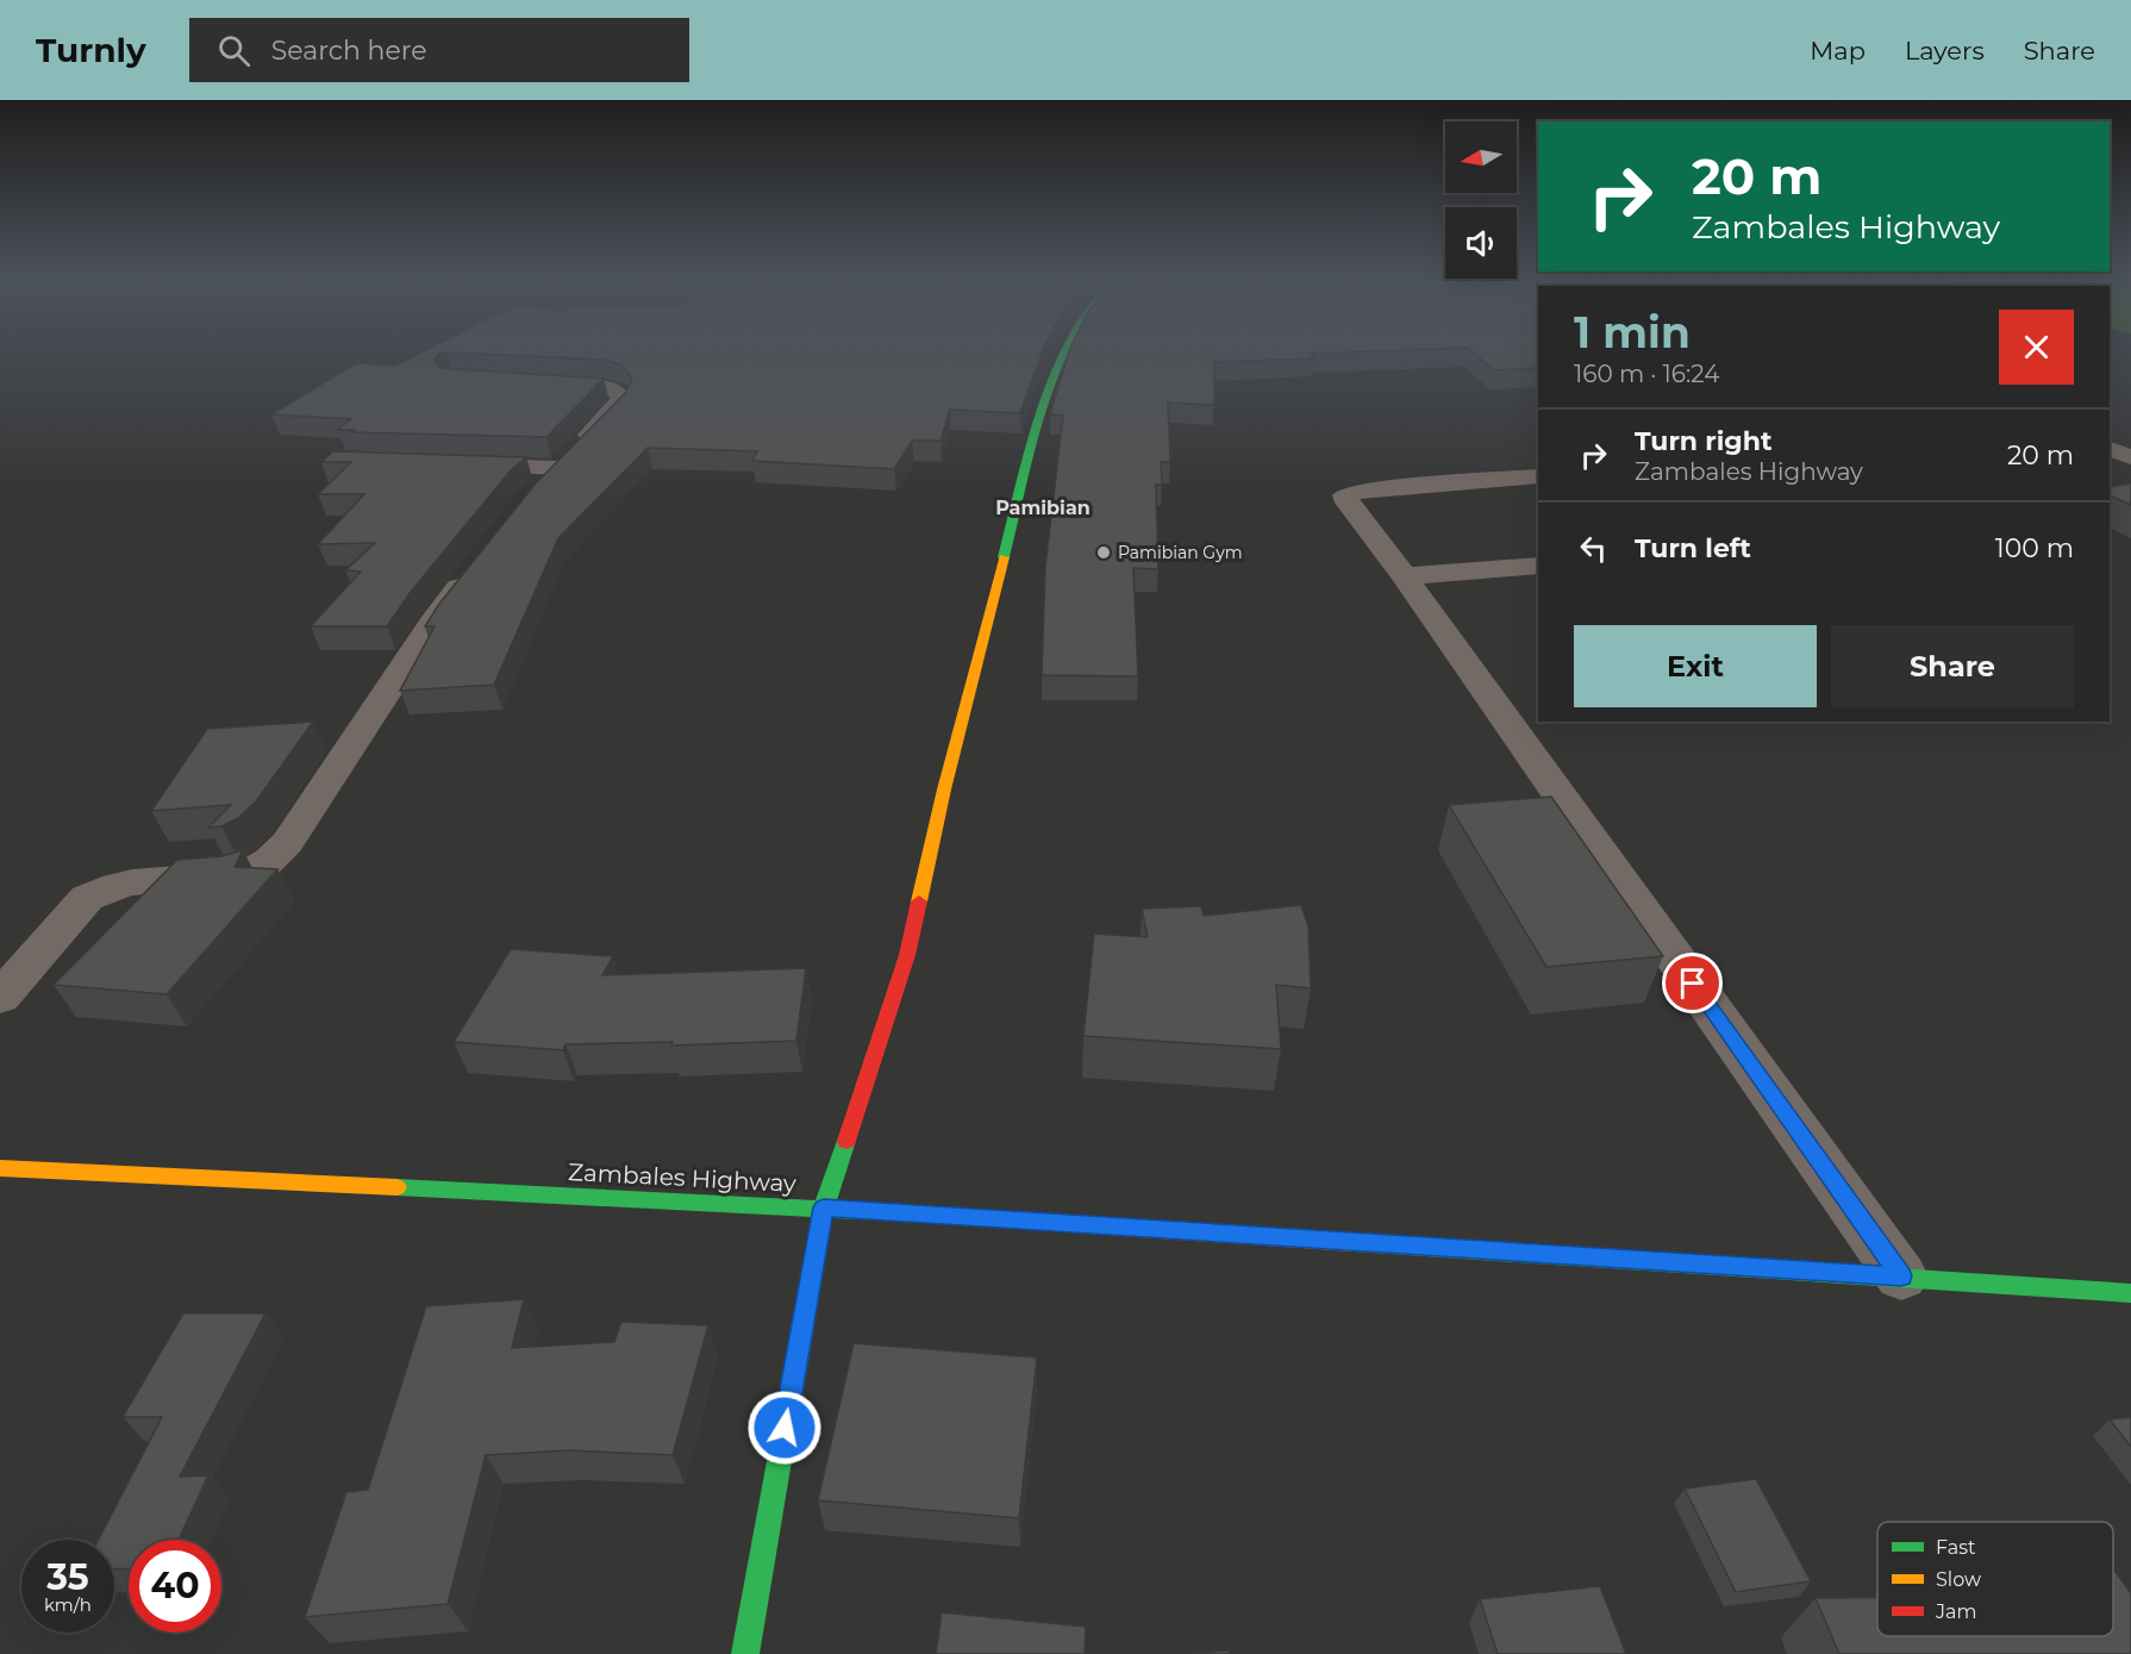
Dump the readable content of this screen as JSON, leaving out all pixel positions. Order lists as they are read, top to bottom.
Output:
{
  "streets": {
    "street": ["Zambales Highway"]
  },
  "districts": ["Pamibian"],
  "places": ["Pamibian Gym"],
  "legend": ["Fast", "Slow", "Jam"],
  "north": "left",
  "page": {
    "header": "Turnly",
    "search": "Search here",
    "nav": ["Map", "Layers", "Share"],
    "turn": ["20 m", "Zambales Highway"],
    "heading": ["1 min", "160 m · 16:24"],
    "list": [
      {
        "name": "Turn right",
        "note": "Zambales Highway",
        "value": "20 m"
      },
      {
        "name": "Turn left",
        "value": "100 m"
      }
    ],
    "buttons": ["Exit", "Share"],
    "speed": "35 km/h",
    "limit": "40"
  }
}
